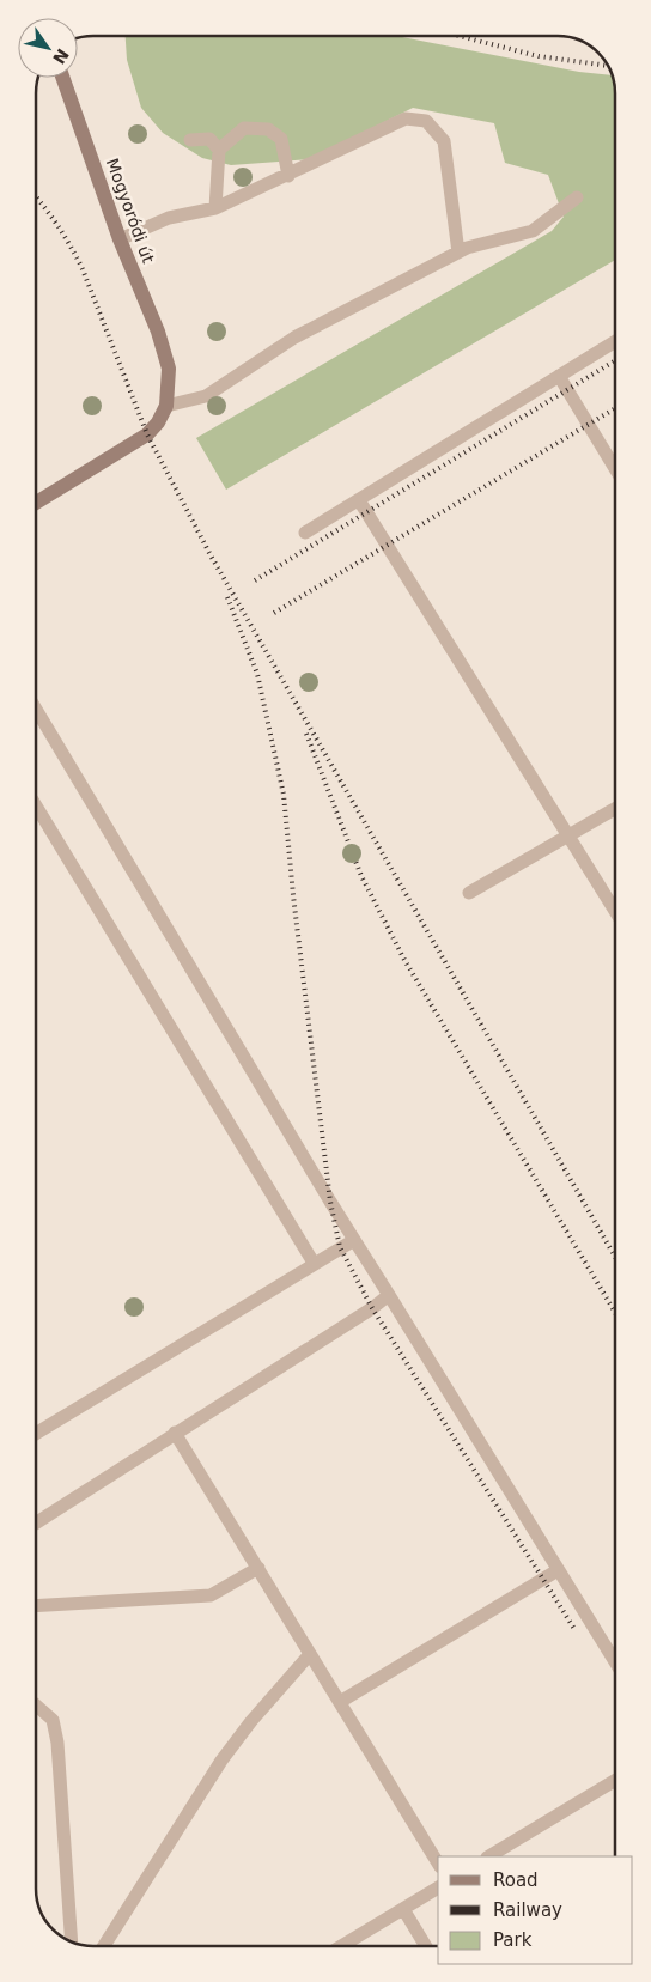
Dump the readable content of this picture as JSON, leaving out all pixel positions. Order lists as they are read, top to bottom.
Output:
{
  "streets": {
    "street": ["Mogyoródi út"]
  },
  "legend": ["Road", "Railway", "Park"],
  "north": "bottom right"
}
